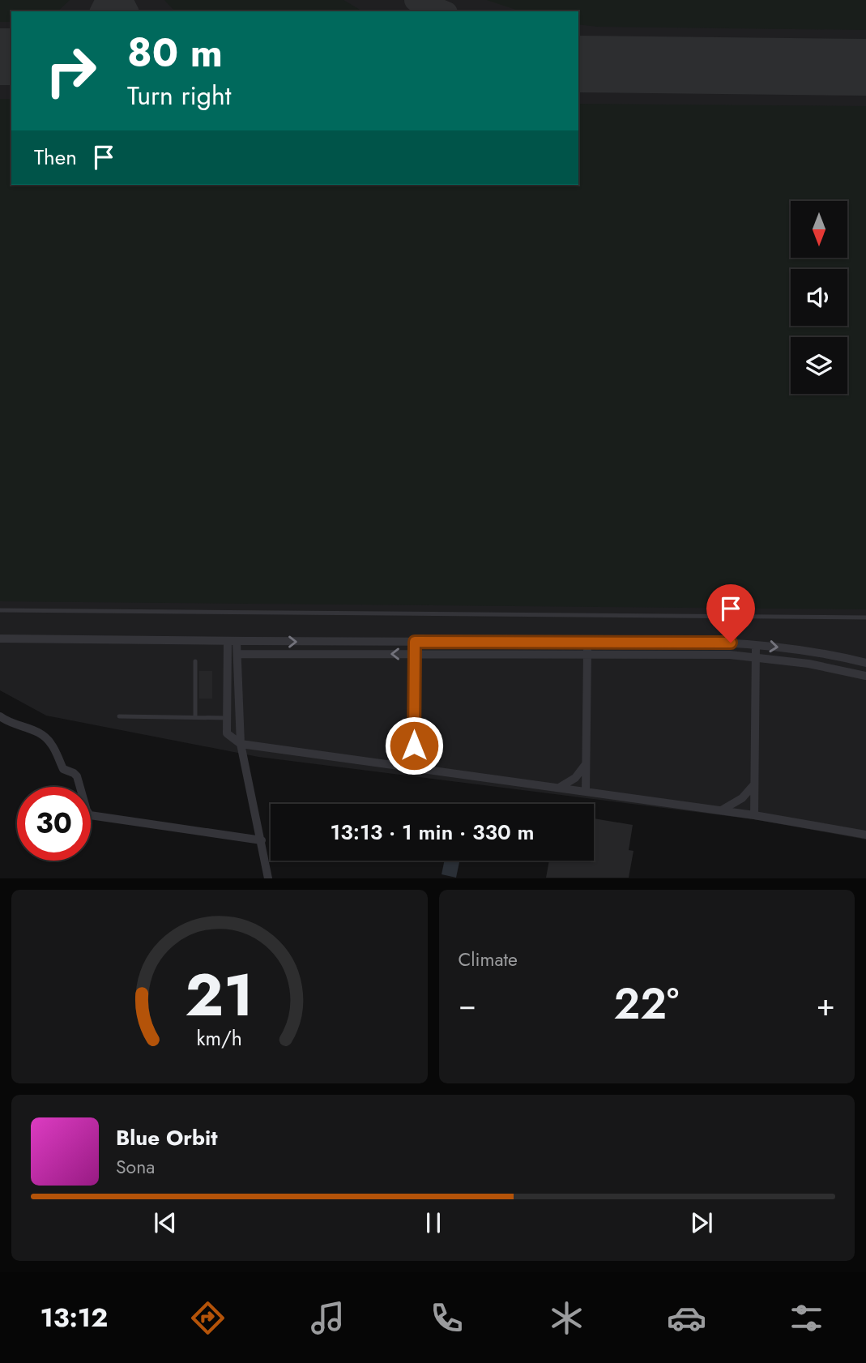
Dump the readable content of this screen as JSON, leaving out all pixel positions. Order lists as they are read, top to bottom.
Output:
{
  "north": "bottom",
  "page": {
    "turn": ["80 m", "Turn right"],
    "then": "Then",
    "limit": "30",
    "trip": "13:13 · 1 min · 330 m",
    "tile": "Climate",
    "heat": ["−", "22°", "+"],
    "song": ["Blue Orbit", "Sona"],
    "tabs": "13:12",
    "gauge": ["21", "km/h"]
  }
}
